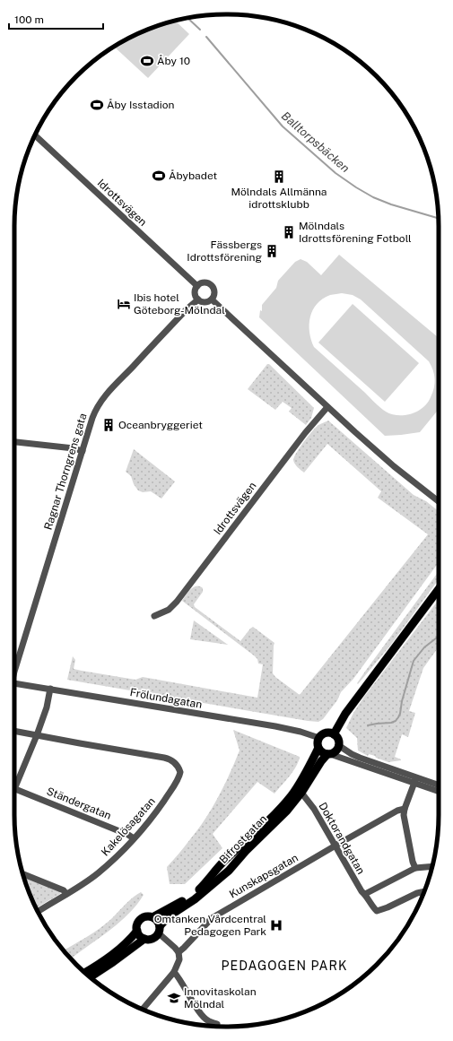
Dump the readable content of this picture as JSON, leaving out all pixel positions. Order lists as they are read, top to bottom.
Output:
{
  "streets": {
    "main road": ["Bifrostgatan"],
    "street": [
      "Idrottsvägen",
      "Ragnar Thorngrens gata",
      "Frölundagatan",
      "Ständergatan",
      "Kakelösagatan",
      "Doktorandgatan",
      "Kunskapsgatan"
    ]
  },
  "crossings": [
    ["Idrottsvägen", "Ragnar Thorngrens gata"],
    ["Frölundagatan", "Bifrostgatan"],
    ["Ständergatan", "Kakelösagatan"],
    ["Doktorandgatan", "Bifrostgatan"],
    ["Doktorandgatan", "Kunskapsgatan"]
  ],
  "districts": ["PEDAGOGEN PARK"],
  "water": ["Balltorpsbäcken"],
  "places": {
    "sports": ["Åby 10", "Åby Isstadion", "Åbybadet"],
    "building": [
      "Mölndals Allmänna idrottsklubb",
      "Mölndals Idrottsförening Fotboll",
      "Fässbergs Idrottsförening",
      "Oceanbryggeriet"
    ],
    "hotel": ["Ibis hotel Göteborg-Mölndal"],
    "hospital": ["Omtanken Vårdcentral Pedagogen Park"],
    "school or university": ["Innovitaskolan Mölndal"]
  },
  "scale_bar": "100 m"
}
